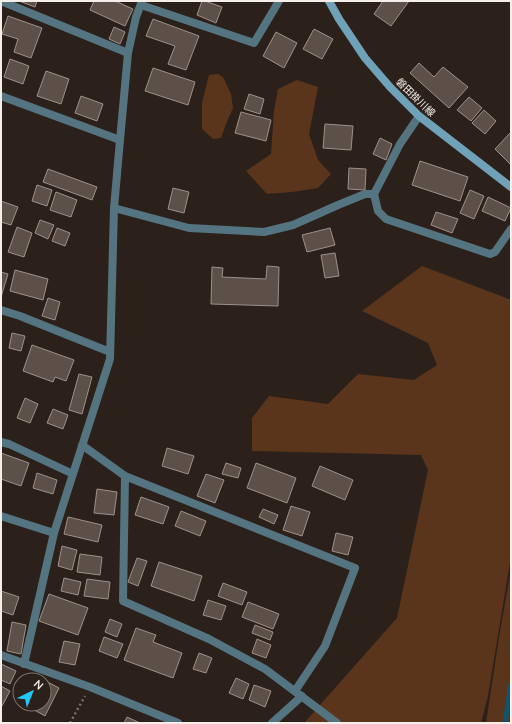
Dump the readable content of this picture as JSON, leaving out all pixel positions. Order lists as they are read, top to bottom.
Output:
{
  "streets": {
    "main road": ["磐田掛川線"]
  },
  "north": "top right"
}
